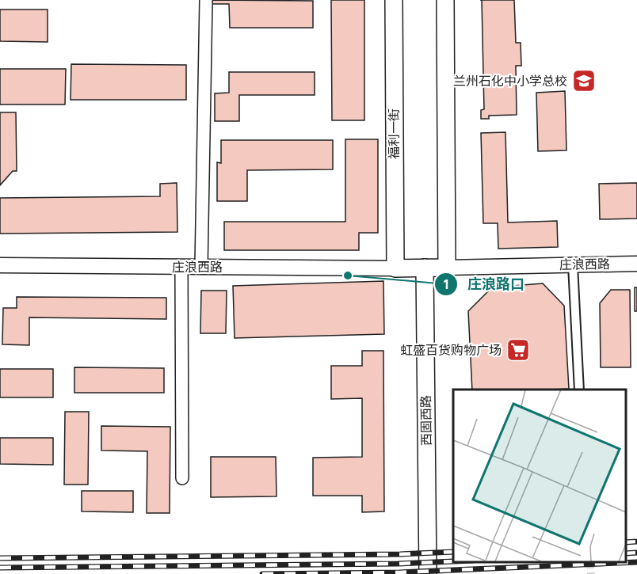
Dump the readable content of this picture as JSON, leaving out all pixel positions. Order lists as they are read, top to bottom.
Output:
{
  "streets": {
    "main road": ["福利一街", "西固西路"],
    "street": ["庄浪西路"]
  },
  "crossings": [
    ["福利一街", "庄浪西路"]
  ],
  "places": {
    "school or university": ["兰州石化中小学总校"],
    "other": ["庄浪路口"],
    "supermarket": ["虹盛百货购物广场"]
  }
}
